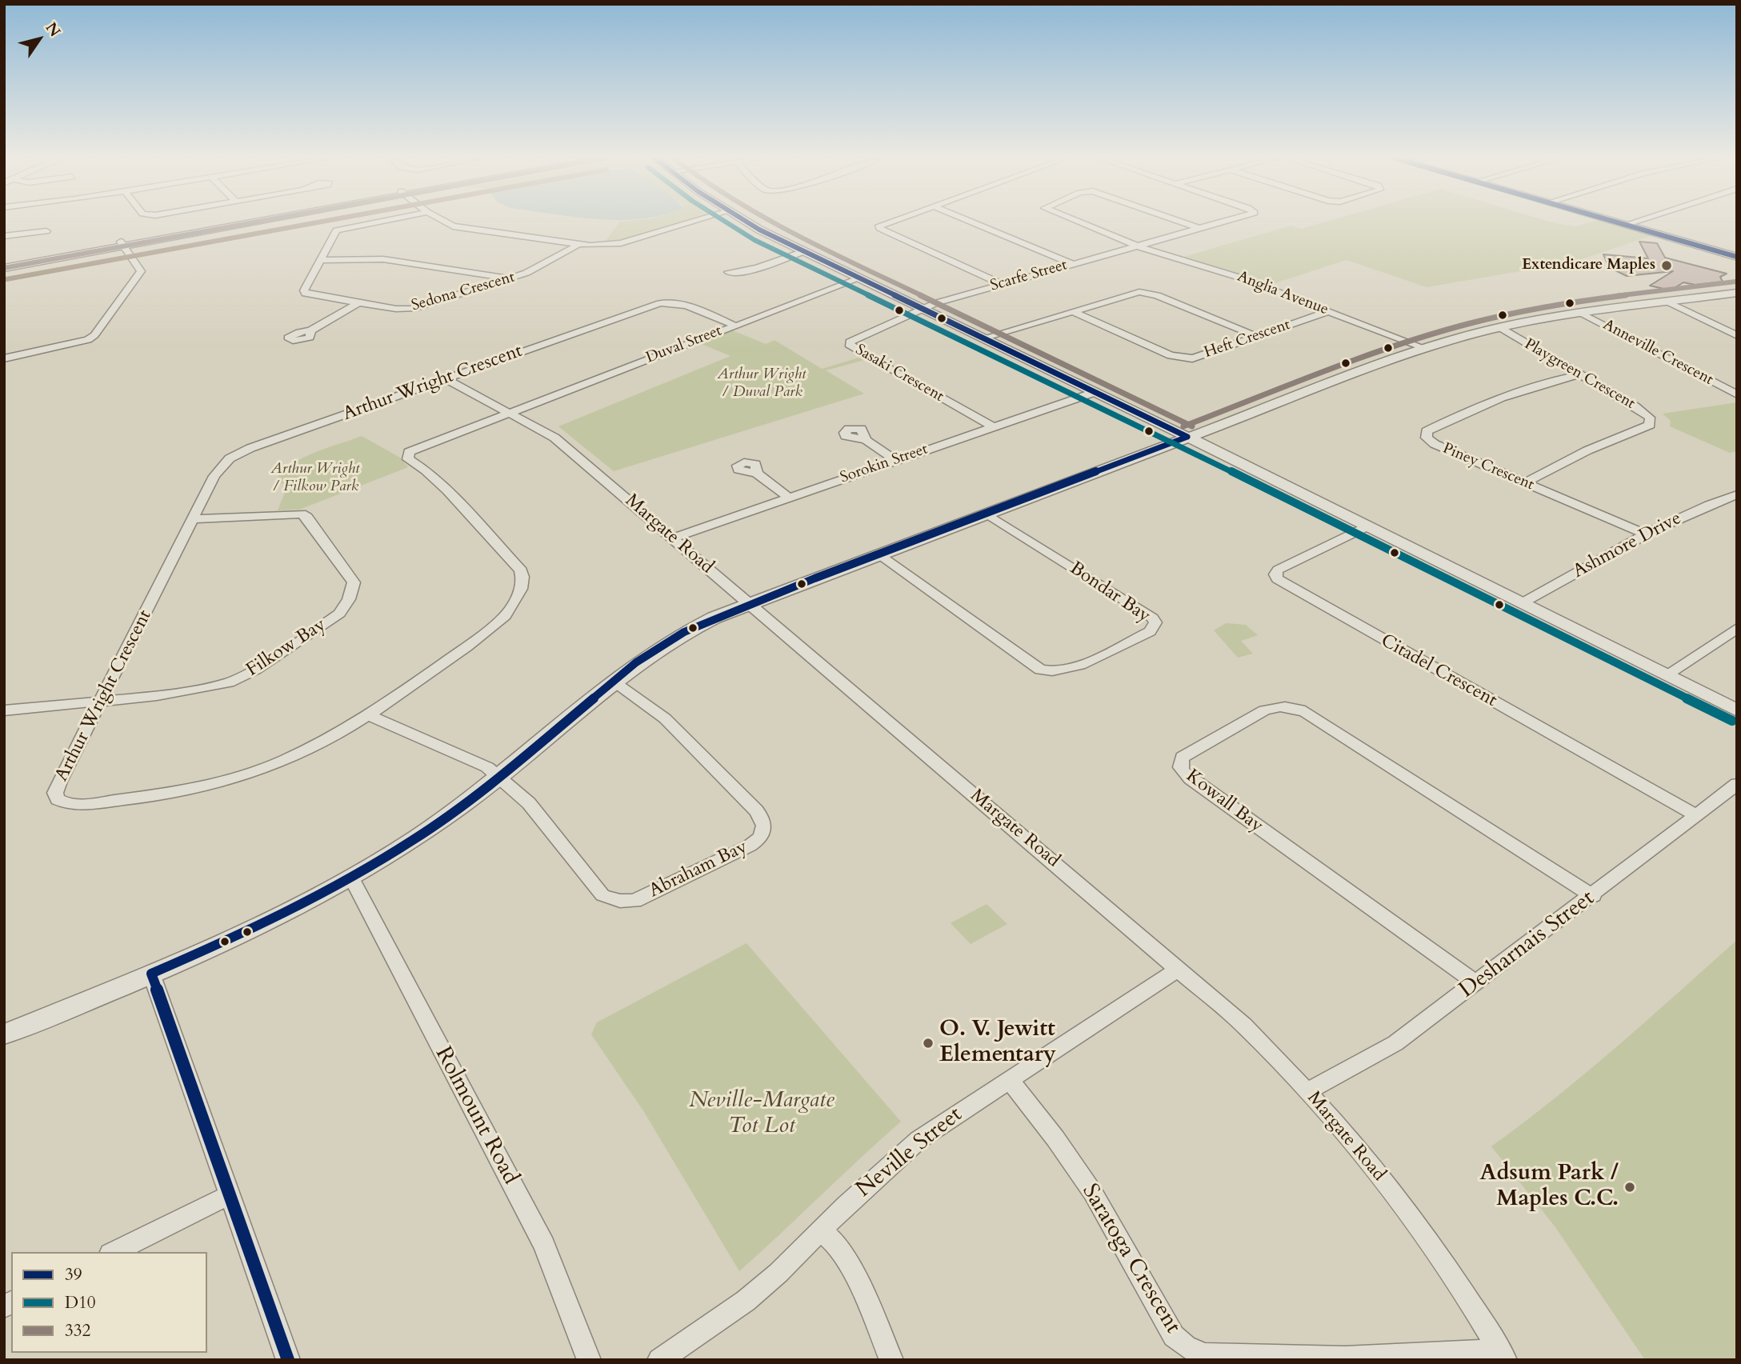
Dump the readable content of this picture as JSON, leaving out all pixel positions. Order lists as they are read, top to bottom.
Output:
{
  "streets": {
    "street": [
      "Scarfe Street",
      "Sedona Crescent",
      "Anglia Avenue",
      "Heft Crescent",
      "Duval Street",
      "Anneville Crescent",
      "Sasaki Crescent",
      "Playgreen Crescent",
      "Arthur Wright Crescent",
      "Sorokin Street",
      "Piney Crescent",
      "Margate Road",
      "Ashmore Drive",
      "Bondar Bay",
      "Filkow Bay",
      "Citadel Crescent",
      "Kowall Bay",
      "Abraham Bay",
      "Desharnais Street",
      "Rolmount Road",
      "Neville Street",
      "Saratoga Crescent"
    ]
  },
  "crossings": [
    ["Scarfe Street", "Anglia Avenue"],
    ["Scarfe Street", "Sasaki Crescent"],
    ["Anglia Avenue", "Heft Crescent"],
    ["Duval Street", "Arthur Wright Crescent"],
    ["Duval Street", "Margate Road"],
    ["Sasaki Crescent", "Sorokin Street"],
    ["Playgreen Crescent", "Piney Crescent"],
    ["Arthur Wright Crescent", "Margate Road"],
    ["Arthur Wright Crescent", "Filkow Bay"],
    ["Sorokin Street", "Margate Road"],
    ["Piney Crescent", "Ashmore Drive"],
    ["Margate Road", "Desharnais Street"],
    ["Margate Road", "Neville Street"],
    ["Margate Road", "Saratoga Crescent"],
    ["Citadel Crescent", "Desharnais Street"],
    ["Kowall Bay", "Desharnais Street"],
    ["Neville Street", "Saratoga Crescent"]
  ],
  "parks": ["Arthur Wright / Duval Park", "Arthur Wright / Filkow Park", "Neville-Margate Tot Lot"],
  "places": ["Extendicare Maples", "O. V. Jewitt Elementary", "Adsum Park / Maples C.C."],
  "lines": ["transit line 39", "transit line D10", "transit line 332"],
  "legend": ["39", "D10", "332"],
  "north": "top right"
}
